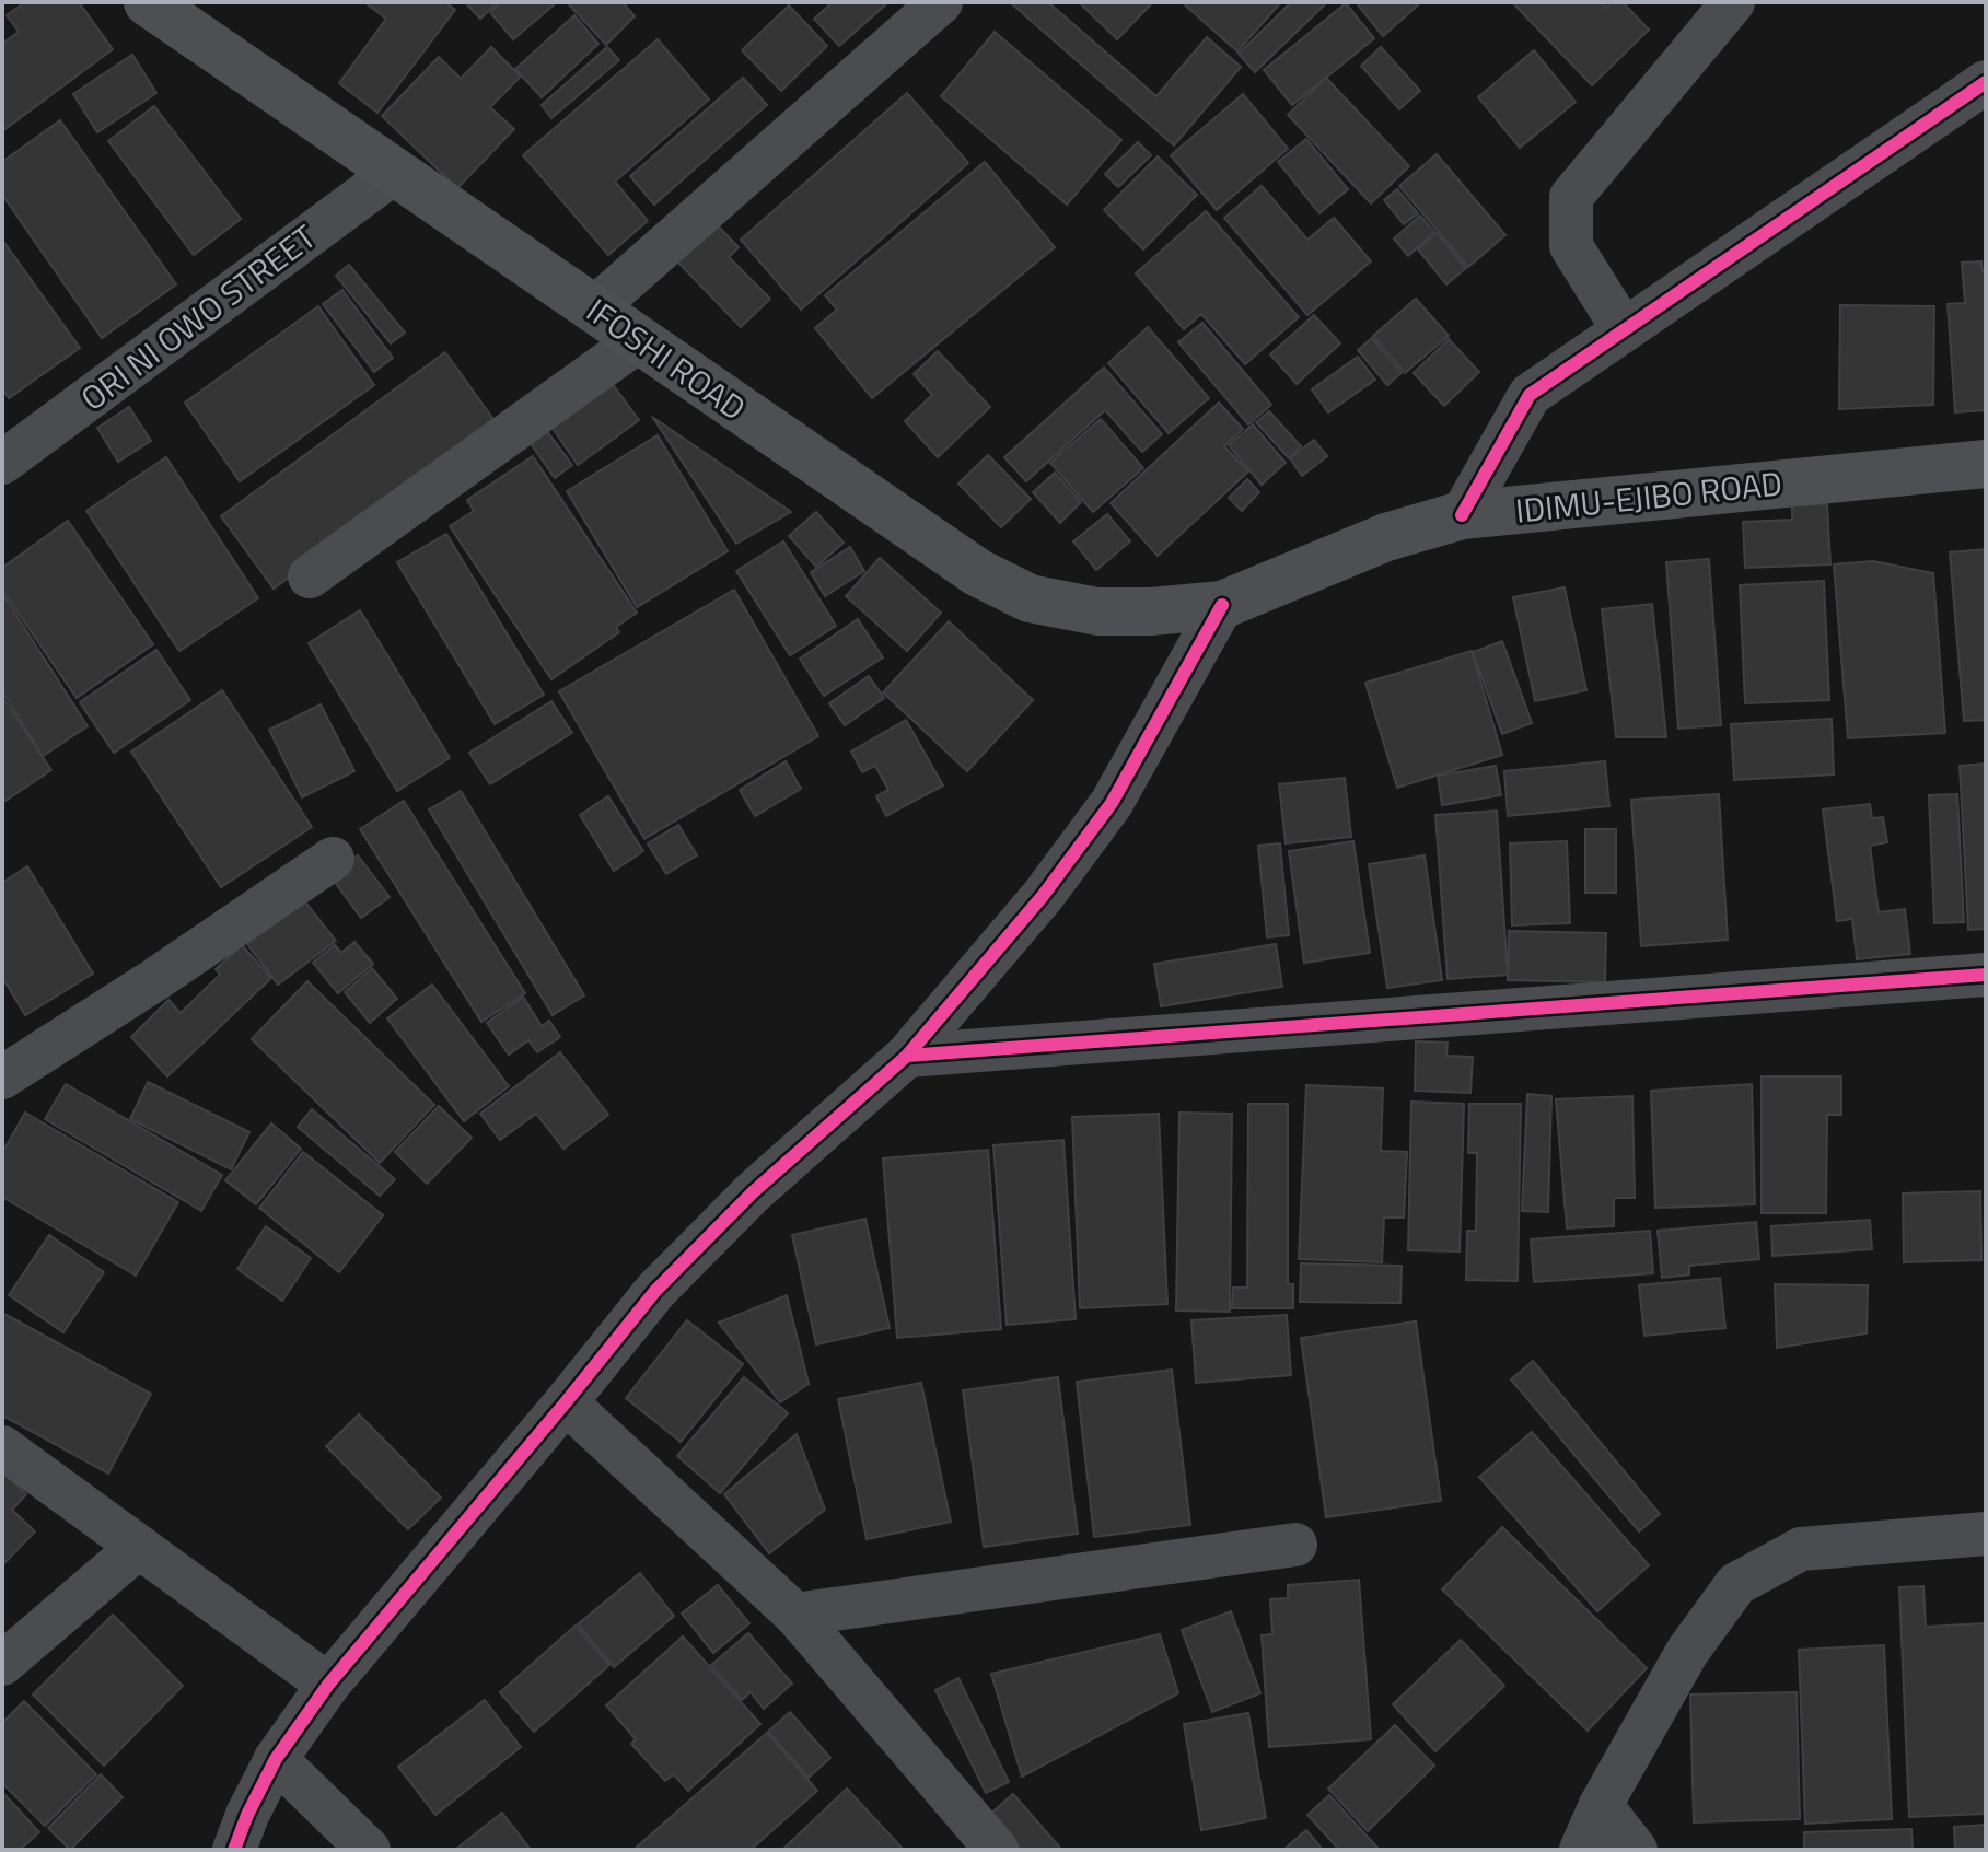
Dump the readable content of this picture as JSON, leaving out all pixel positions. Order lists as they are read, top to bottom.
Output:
{
  "streets": {
    "main road": ["IFOSHI ROAD", "IDIMU-EJIBO ROAD"],
    "street": ["ORI NI OWO STREET"]
  },
  "crossings": [
    ["ORI NI OWO STREET", "IFOSHI ROAD"],
    ["IFOSHI ROAD", "IDIMU-EJIBO ROAD"]
  ]
}
